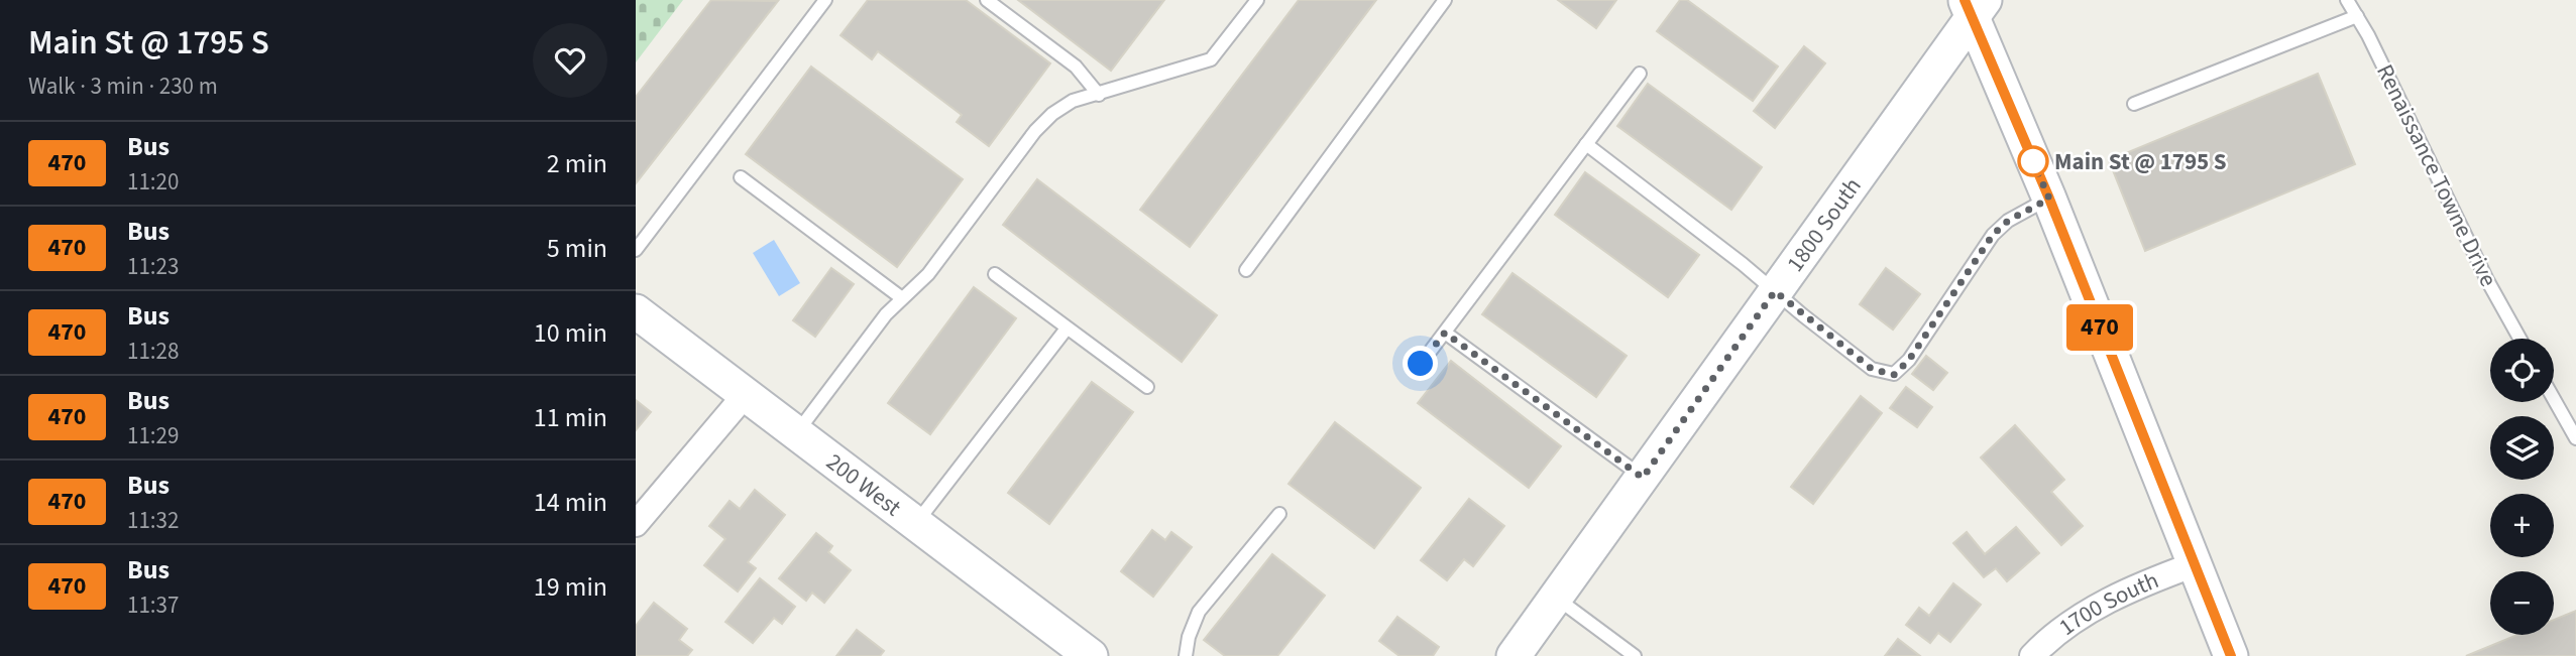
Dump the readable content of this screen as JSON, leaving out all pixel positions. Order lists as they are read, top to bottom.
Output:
{
  "streets": {
    "street": ["1800 South", "200 West", "1700 South"],
    "lane": ["Renaissance Towne Drive"]
  },
  "places": ["Main St @ 1795 S"],
  "lines": ["bus line 470"],
  "page": {
    "heading": ["Main St @ 1795 S", "Walk · 3 min · 230 m"],
    "on_map": "470",
    "list": [
      {
        "mark": "470",
        "name": "Bus",
        "note": "11:20",
        "value": "2 min"
      },
      {
        "mark": "470",
        "name": "Bus",
        "note": "11:23",
        "value": "5 min"
      },
      {
        "mark": "470",
        "name": "Bus",
        "note": "11:28",
        "value": "10 min"
      },
      {
        "mark": "470",
        "name": "Bus",
        "note": "11:29",
        "value": "11 min"
      },
      {
        "mark": "470",
        "name": "Bus",
        "note": "11:32",
        "value": "14 min"
      },
      {
        "mark": "470",
        "name": "Bus",
        "note": "11:37",
        "value": "19 min"
      }
    ],
    "map_buttons": ["+", "−"]
  }
}
